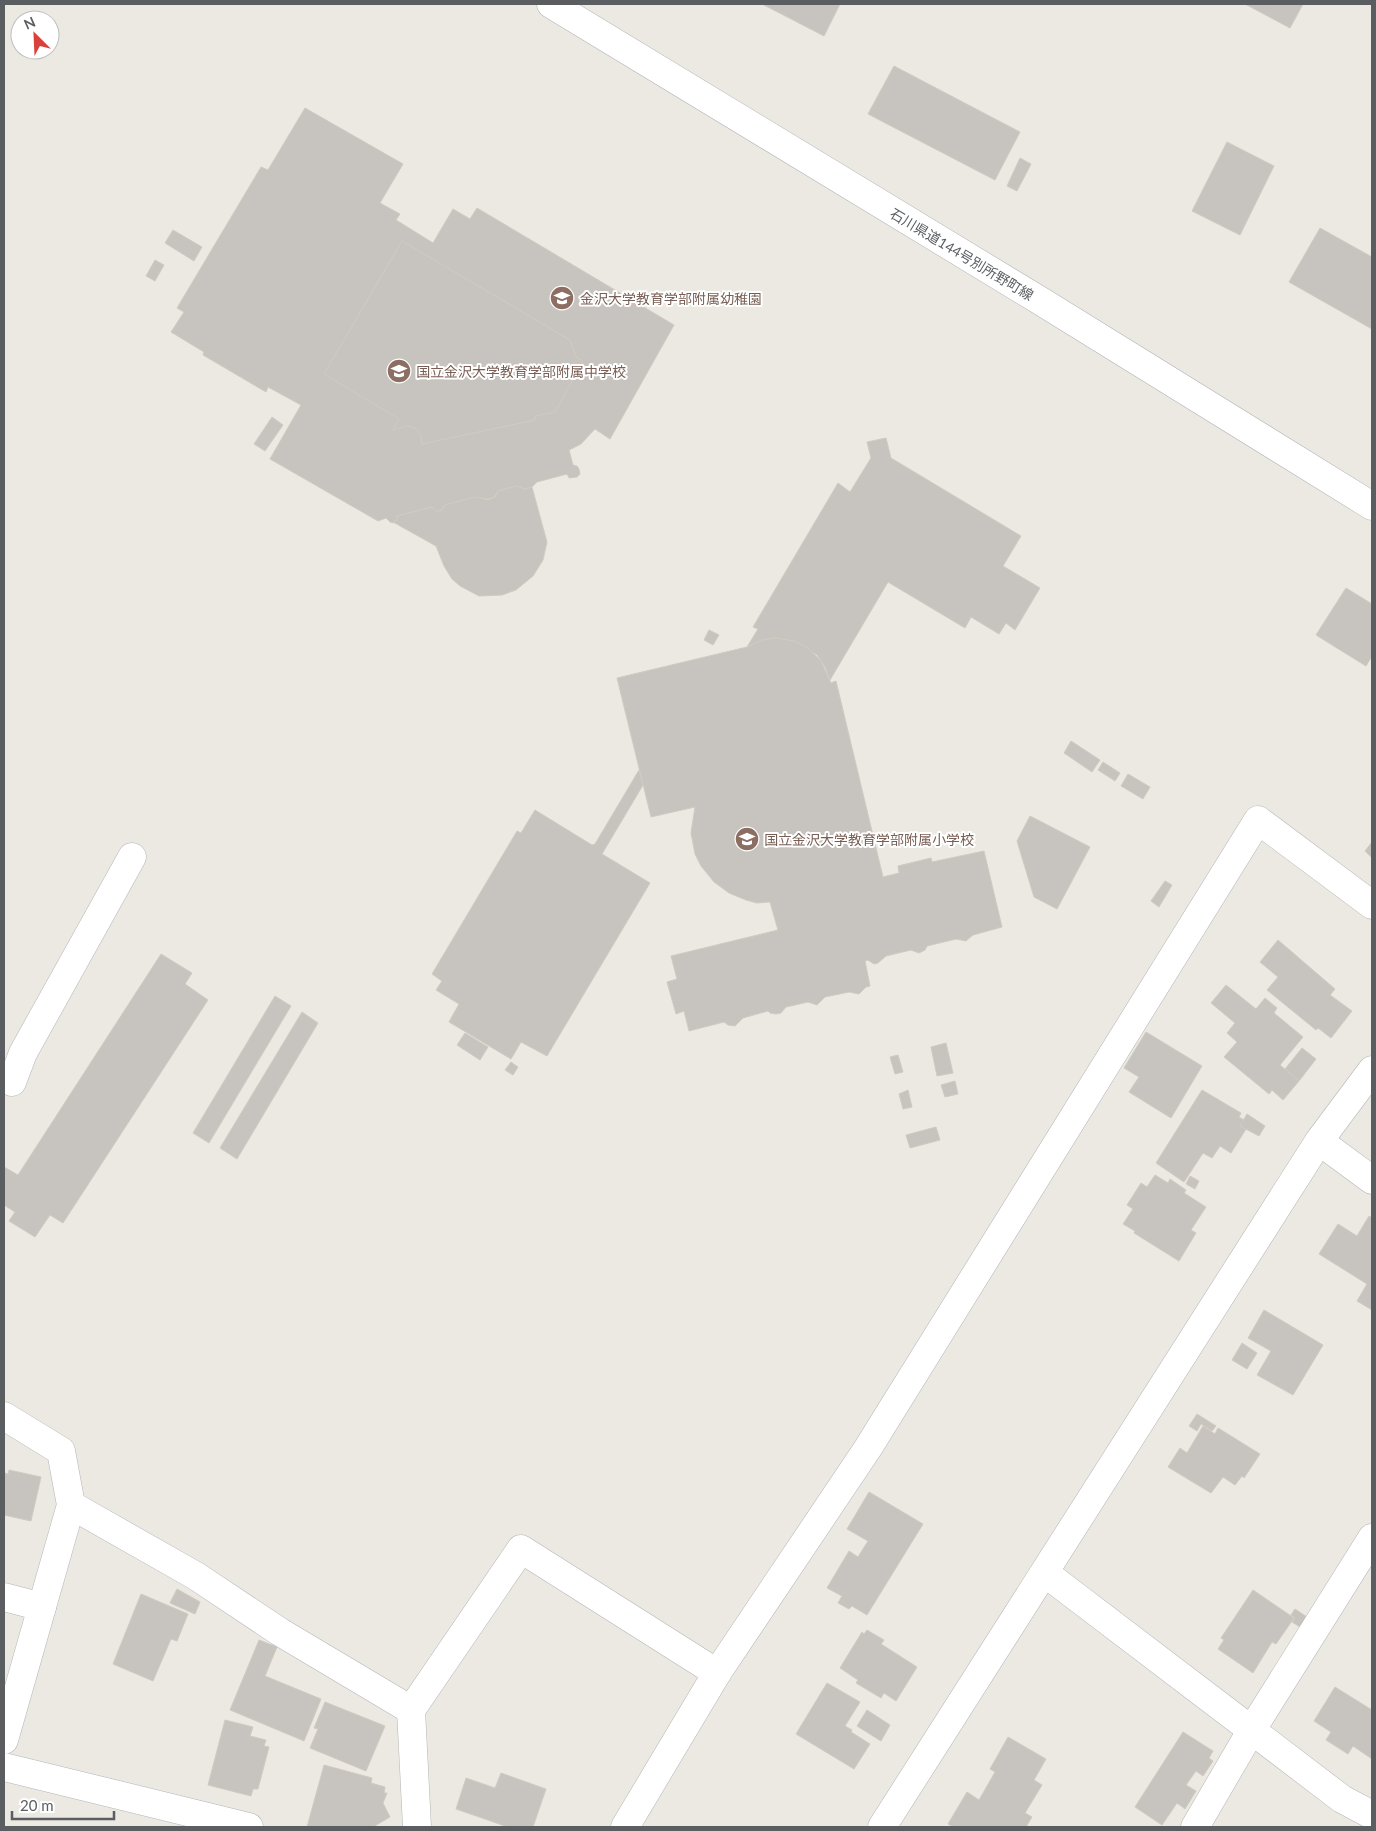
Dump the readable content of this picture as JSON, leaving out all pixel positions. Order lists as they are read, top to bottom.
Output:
{
  "streets": {
    "street": ["石川県道144号別所野町線"]
  },
  "places": {
    "school or university": ["金沢大学教育学部附属幼稚園", "国立金沢大学教育学部附属中学校", "国立金沢大学教育学部附属小学校"]
  },
  "scale_bar": "20 m",
  "north": "top left"
}
